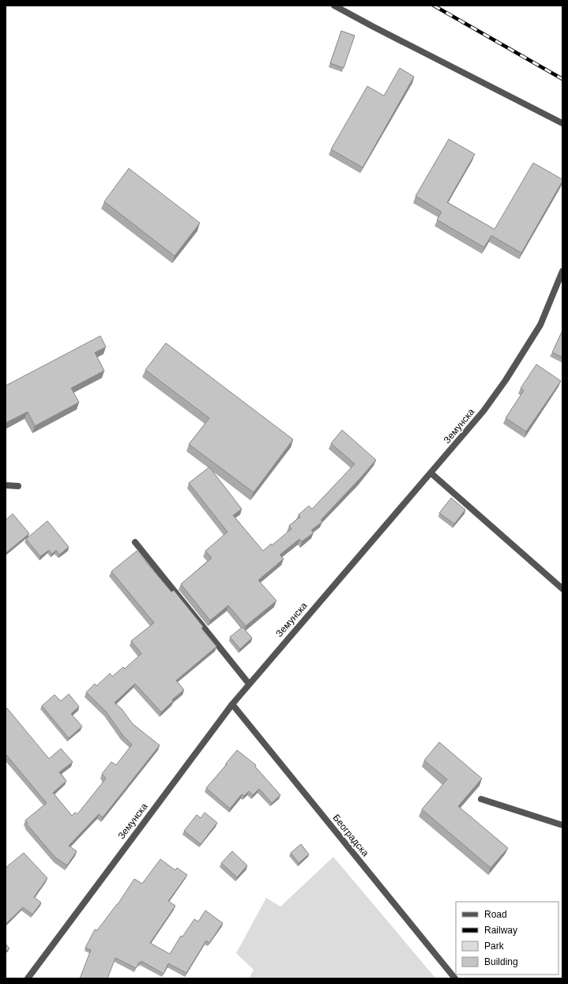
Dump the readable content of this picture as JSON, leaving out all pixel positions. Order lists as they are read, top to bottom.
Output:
{
  "streets": {
    "street": ["Земунска", "Београдска"]
  },
  "crossings": [
    ["Земунска", "Београдска"]
  ],
  "legend": [
    "Road",
    "Railway",
    "Park",
    "Building"
  ]
}
